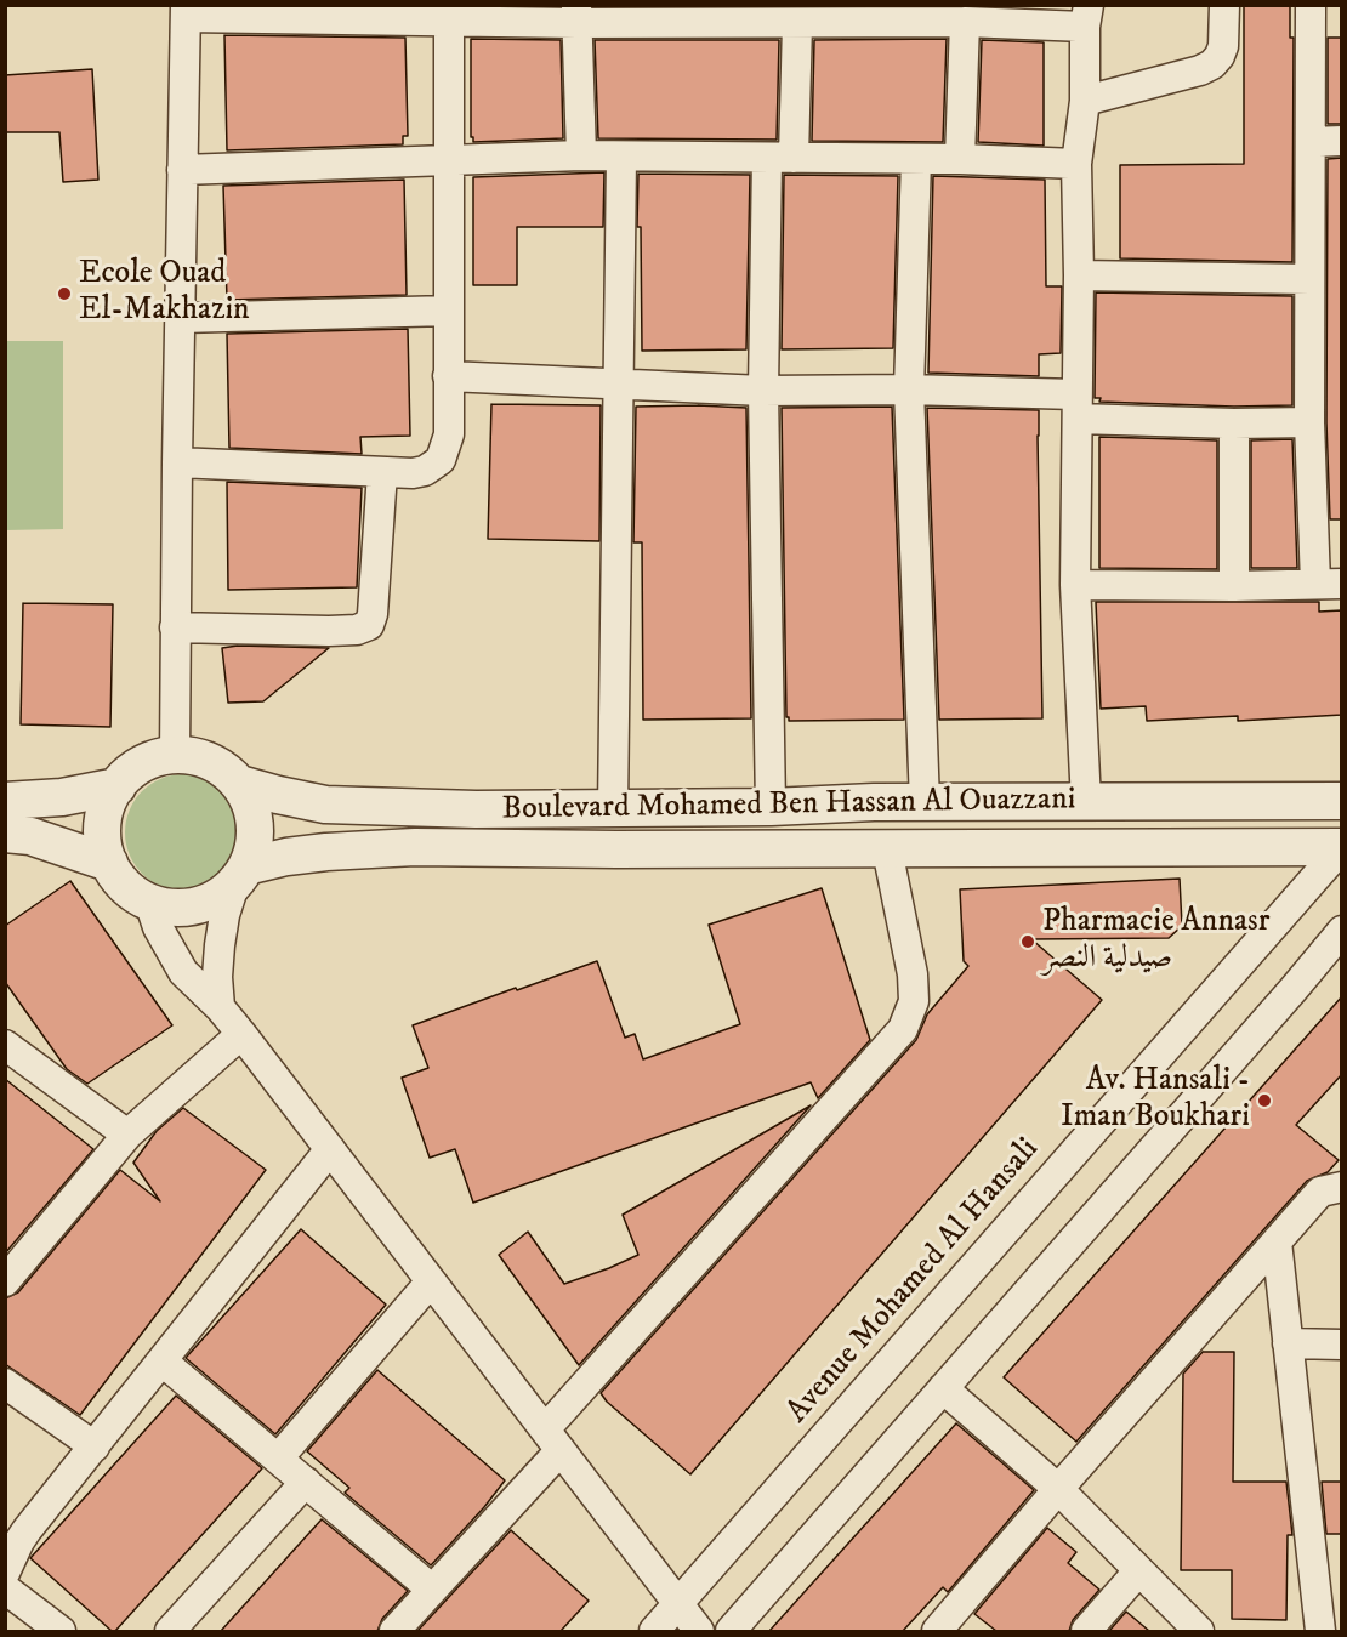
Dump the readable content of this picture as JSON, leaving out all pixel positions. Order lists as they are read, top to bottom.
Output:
{
  "streets": {
    "street": ["Boulevard Mohamed Ben Hassan Al Ouazzani", "Avenue Mohamed Al Hansali"]
  },
  "crossings": [
    ["Boulevard Mohamed Ben Hassan Al Ouazzani", "Avenue Mohamed Al Hansali"]
  ],
  "places": ["Ecole Ouad El-Makhazin", "Pharmacie Annasr صيدلية النصر", "Av. Hansali - Iman Boukhari"]
}
